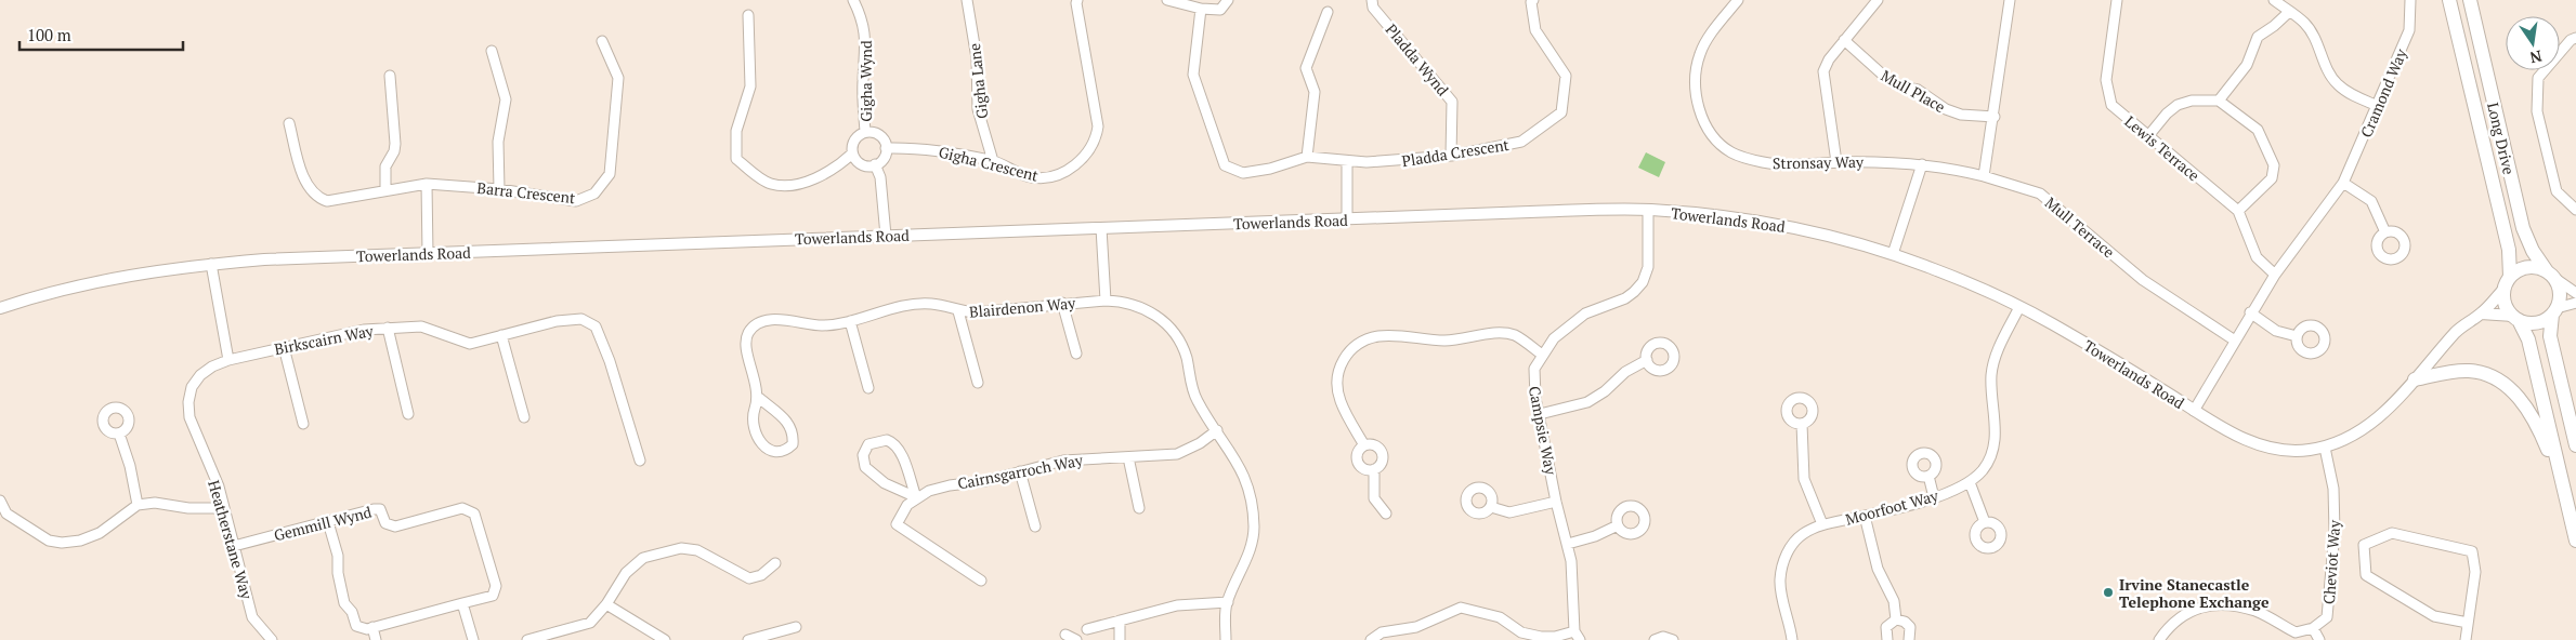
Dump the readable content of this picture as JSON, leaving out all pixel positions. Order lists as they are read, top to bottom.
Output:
{
  "streets": {
    "main road": ["Long Drive"],
    "street": [
      "Pladda Wynd",
      "Gigha Wynd",
      "Gigha Lane",
      "Mull Place",
      "Cramond Way",
      "Lewis Terrace",
      "Pladda Crescent",
      "Stronsay Way",
      "Gigha Crescent",
      "Barra Crescent",
      "Towerlands Road",
      "Mull Terrace",
      "Blairdenon Way",
      "Birkscairn Way",
      "Campsie Way",
      "Cairnsgarroch Way",
      "Moorfoot Way",
      "Gemmill Wynd",
      "Heatherstane Way",
      "Cheviot Way"
    ]
  },
  "crossings": [
    ["Pladda Wynd", "Pladda Crescent"],
    ["Gigha Wynd", "Gigha Crescent"],
    ["Gigha Lane", "Gigha Crescent"],
    ["Cramond Way", "Lewis Terrace"],
    ["Cramond Way", "Towerlands Road"],
    ["Cramond Way", "Mull Terrace"],
    ["Long Drive", "Towerlands Road"],
    ["Stronsay Way", "Mull Terrace"],
    ["Towerlands Road", "Campsie Way"],
    ["Towerlands Road", "Moorfoot Way"],
    ["Towerlands Road", "Cheviot Way"],
    ["Blairdenon Way", "Cairnsgarroch Way"],
    ["Birkscairn Way", "Heatherstane Way"],
    ["Gemmill Wynd", "Heatherstane Way"]
  ],
  "places": ["Irvine Stanecastle Telephone Exchange"],
  "scale_bar": "100 m",
  "north": "bottom"
}
